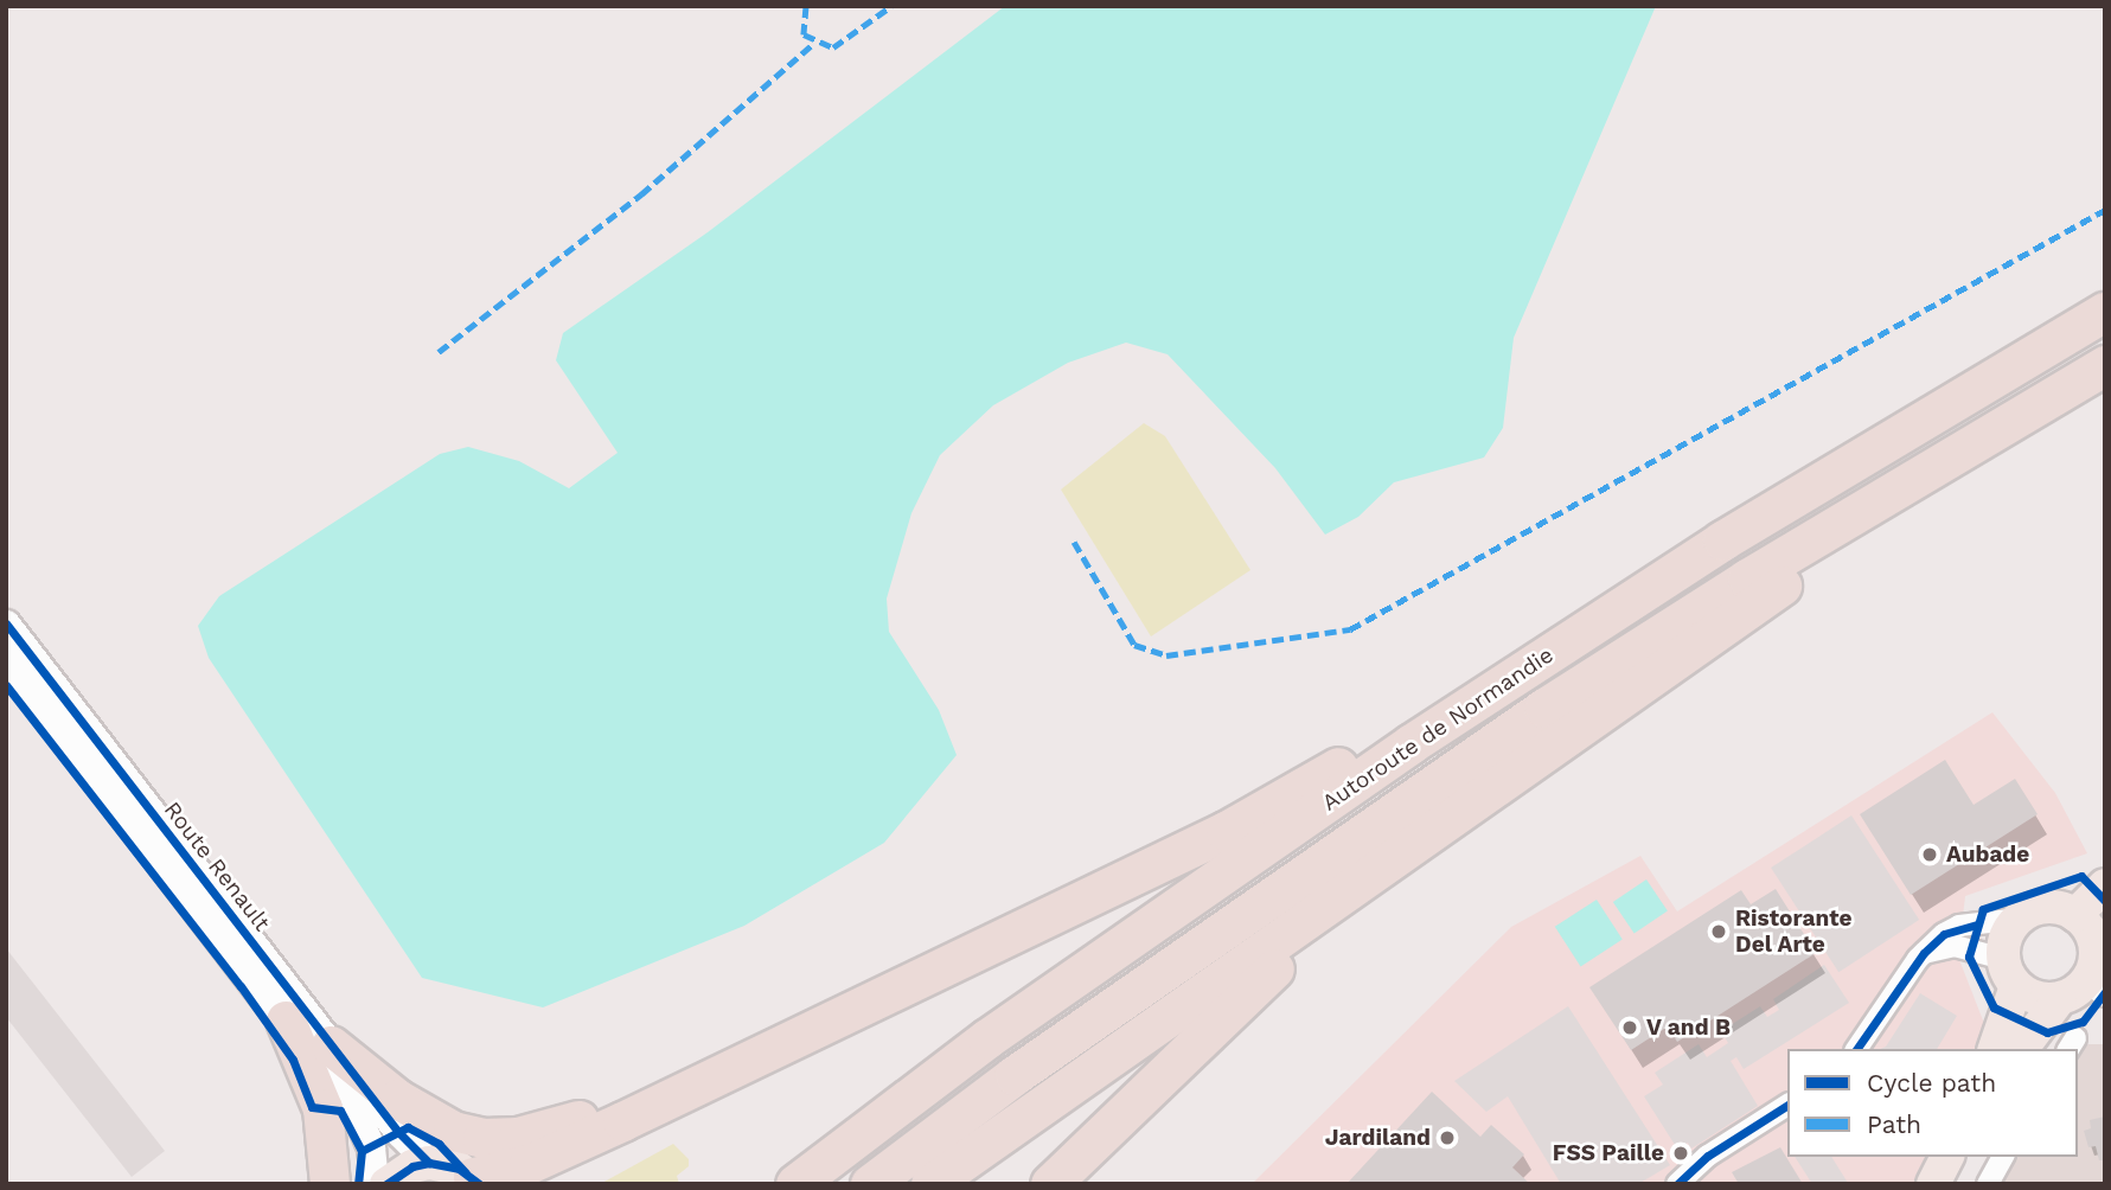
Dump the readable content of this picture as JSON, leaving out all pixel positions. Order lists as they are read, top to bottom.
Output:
{
  "streets": {
    "highway": ["Autoroute de Normandie"],
    "street": ["Route Renault"]
  },
  "places": [
    "Aubade",
    "Ristorante Del Arte",
    "V and B",
    "Jardiland",
    "FSS Paille"
  ],
  "legend": ["Cycle path", "Path"]
}
